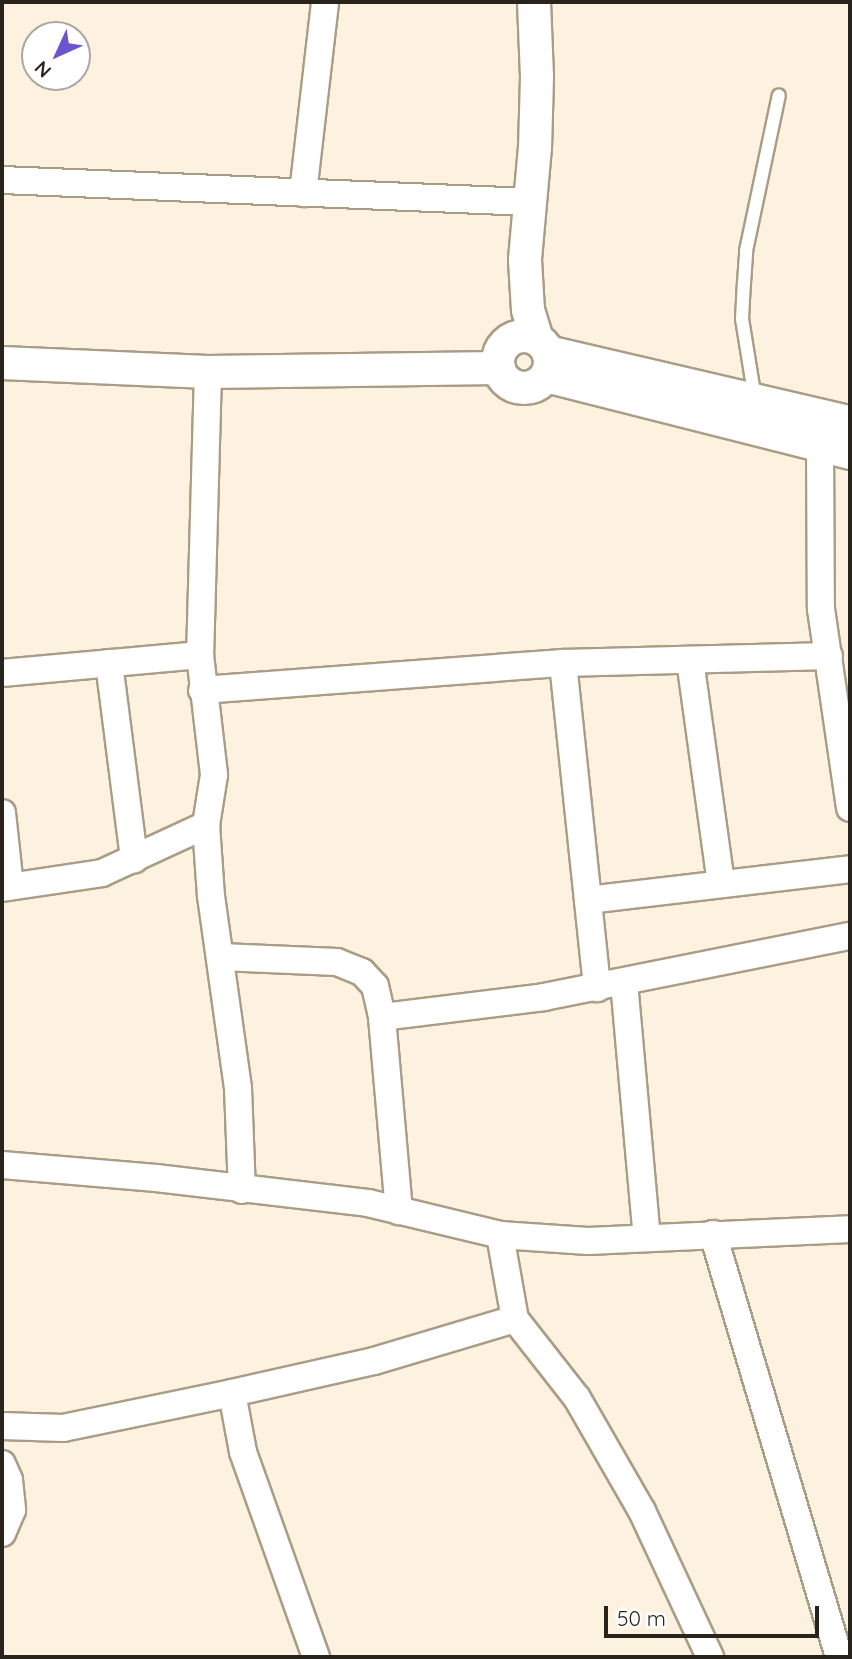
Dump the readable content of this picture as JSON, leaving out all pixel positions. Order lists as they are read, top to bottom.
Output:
{
  "scale_bar": "50 m",
  "north": "bottom left"
}
